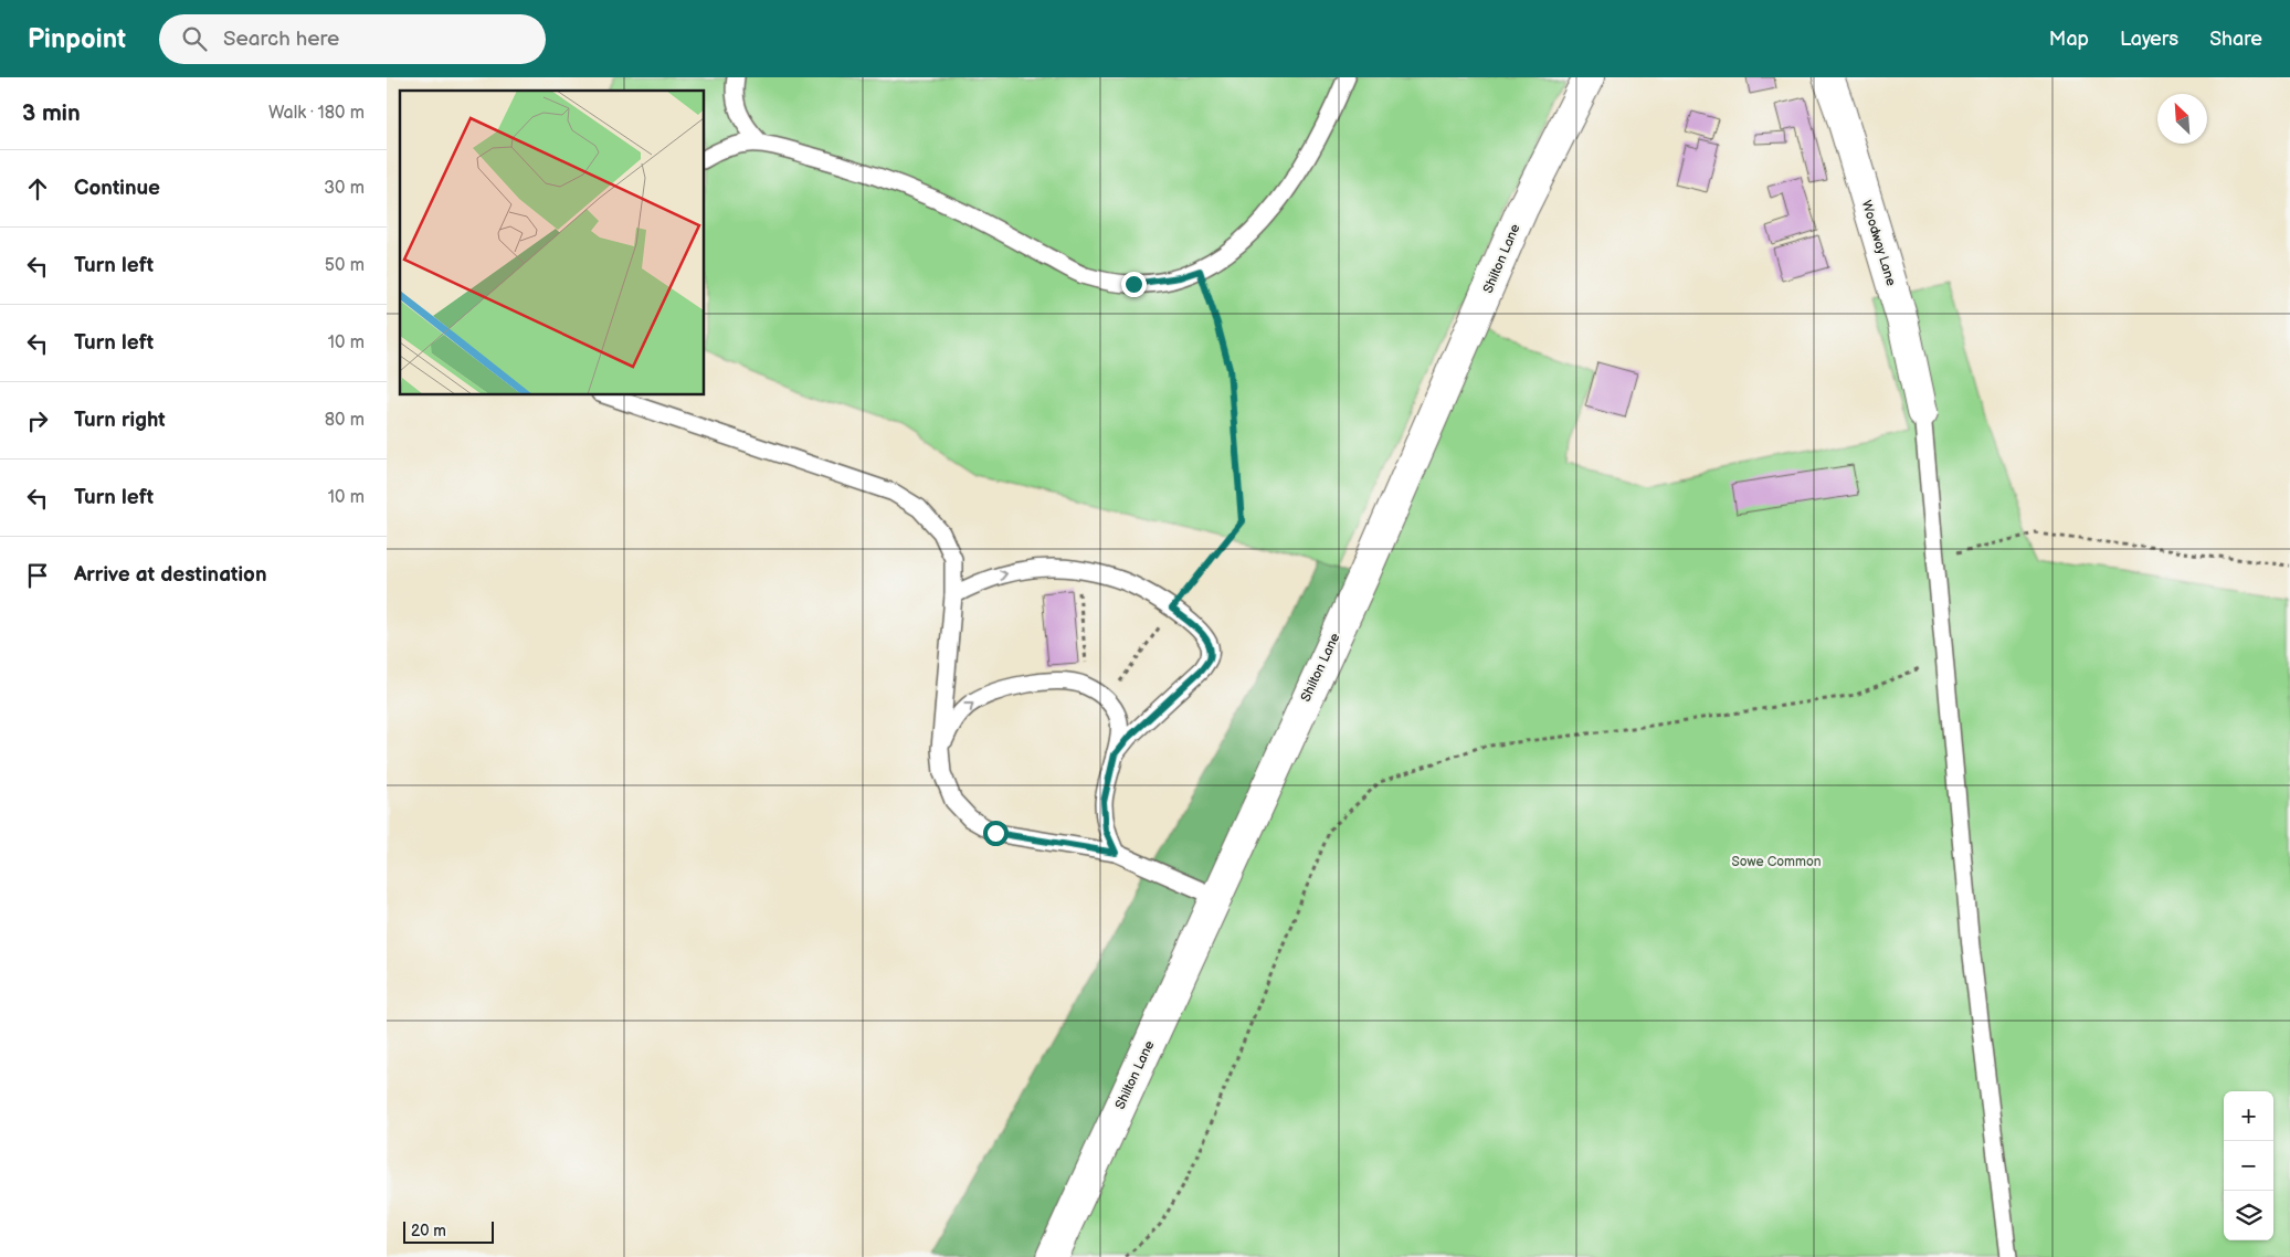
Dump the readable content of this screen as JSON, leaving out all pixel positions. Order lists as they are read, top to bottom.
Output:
{
  "streets": {
    "street": ["Woodway Lane", "Shilton Lane"]
  },
  "parks": ["Sowe Common"],
  "scale_bar": "20 m",
  "north": "top left",
  "page": {
    "header": "Pinpoint",
    "search": "Search here",
    "nav": ["Map", "Layers", "Share"],
    "heading": ["3 min", "Walk · 180 m"],
    "list": [
      ["Continue", "30 m"],
      ["Turn left", "50 m"],
      ["Turn left", "10 m"],
      ["Turn right", "80 m"],
      ["Turn left", "10 m"],
      "Arrive at destination"
    ],
    "map_buttons": ["+", "−"],
    "scale": "20 m"
  }
}
